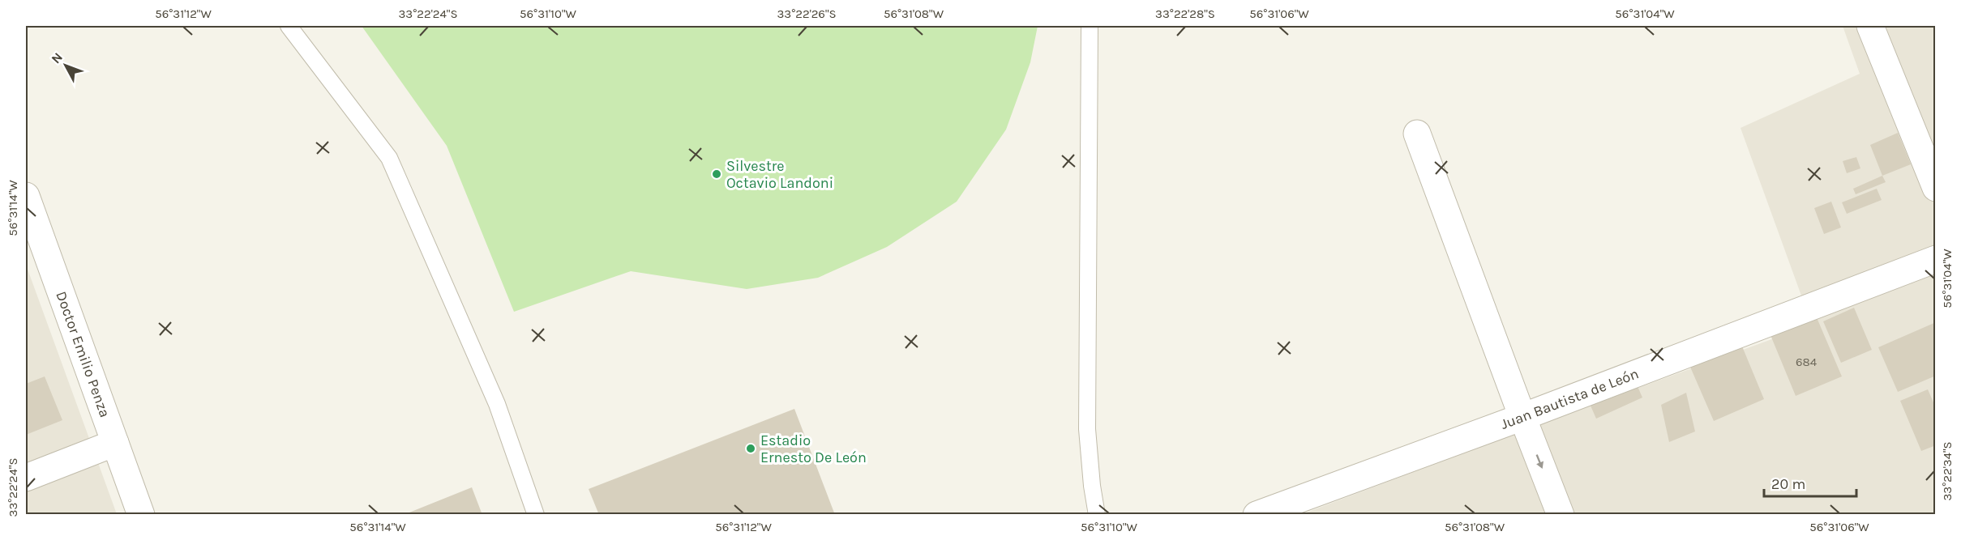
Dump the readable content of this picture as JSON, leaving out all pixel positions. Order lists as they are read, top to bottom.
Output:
{
  "streets": {
    "street": ["Doctor Emilio Penza", "Juan Bautista de León"]
  },
  "places": ["Silvestre Octavio Landoni", "Estadio Ernesto De León"],
  "house_numbers": ["684"],
  "scale_bar": "20 m",
  "north": "top left",
  "coordinates": [
    "56°31'12\"W",
    "33°22'24\"S",
    "56°31'10\"W",
    "33°22'26\"S",
    "56°31'08\"W",
    "33°22'28\"S",
    "56°31'06\"W",
    "56°31'04\"W",
    "56°31'14\"W",
    "33°22'34\"S"
  ]
}
